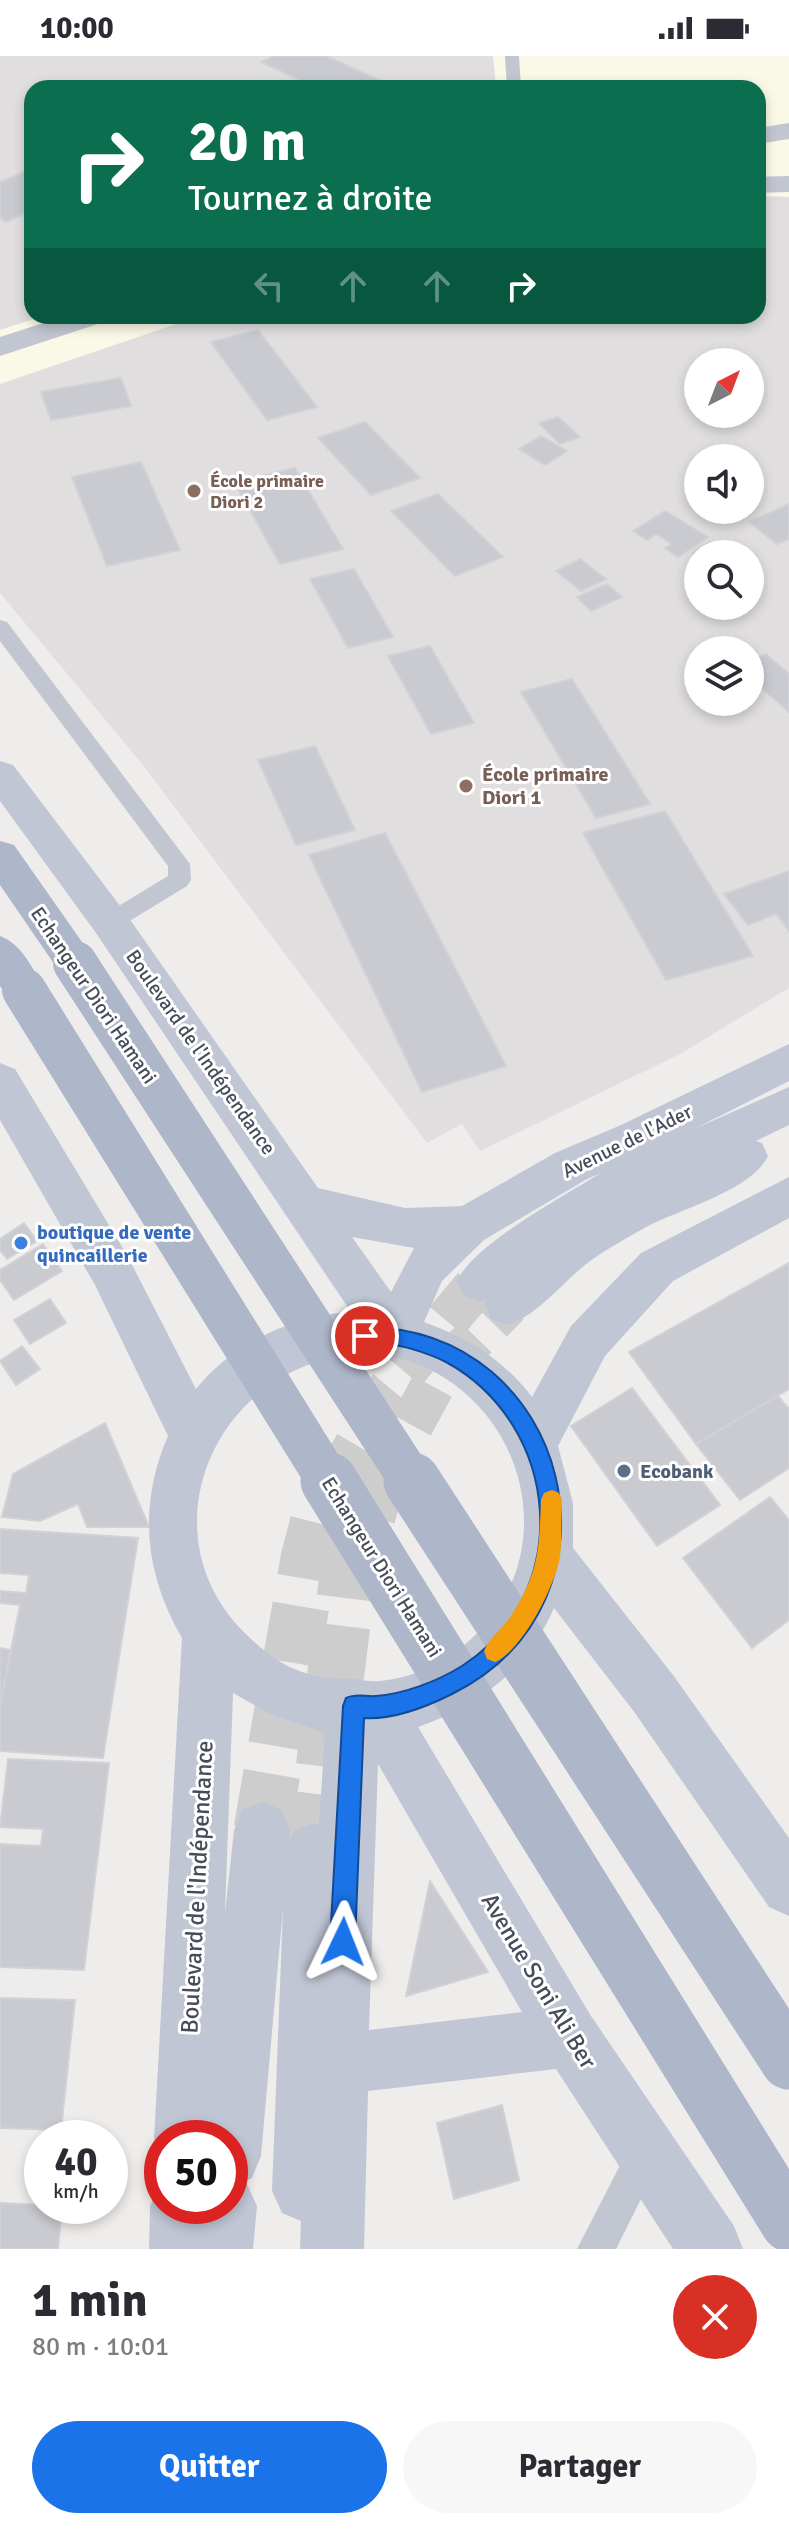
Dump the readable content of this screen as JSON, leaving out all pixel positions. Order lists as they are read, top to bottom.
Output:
{
  "streets": {
    "main road": [
      "Echangeur Diori Hamani",
      "Boulevard de l'Indépendance",
      "Avenue de l'Ader",
      "Avenue Soni Ali Ber"
    ]
  },
  "crossings": [
    ["Boulevard de l'Indépendance", "Avenue de l'Ader"]
  ],
  "places": [
    "École primaire Diori 2",
    "École primaire Diori 1",
    "boutique de vente quincaillerie",
    "Ecobank"
  ],
  "north": "top right",
  "page": {
    "status": "10:00",
    "turn": ["20 m", "Tournez à droite"],
    "speed": "40 km/h",
    "limit": "50",
    "heading": ["1 min", "80 m · 10:01"],
    "buttons": ["Quitter", "Partager"]
  }
}
